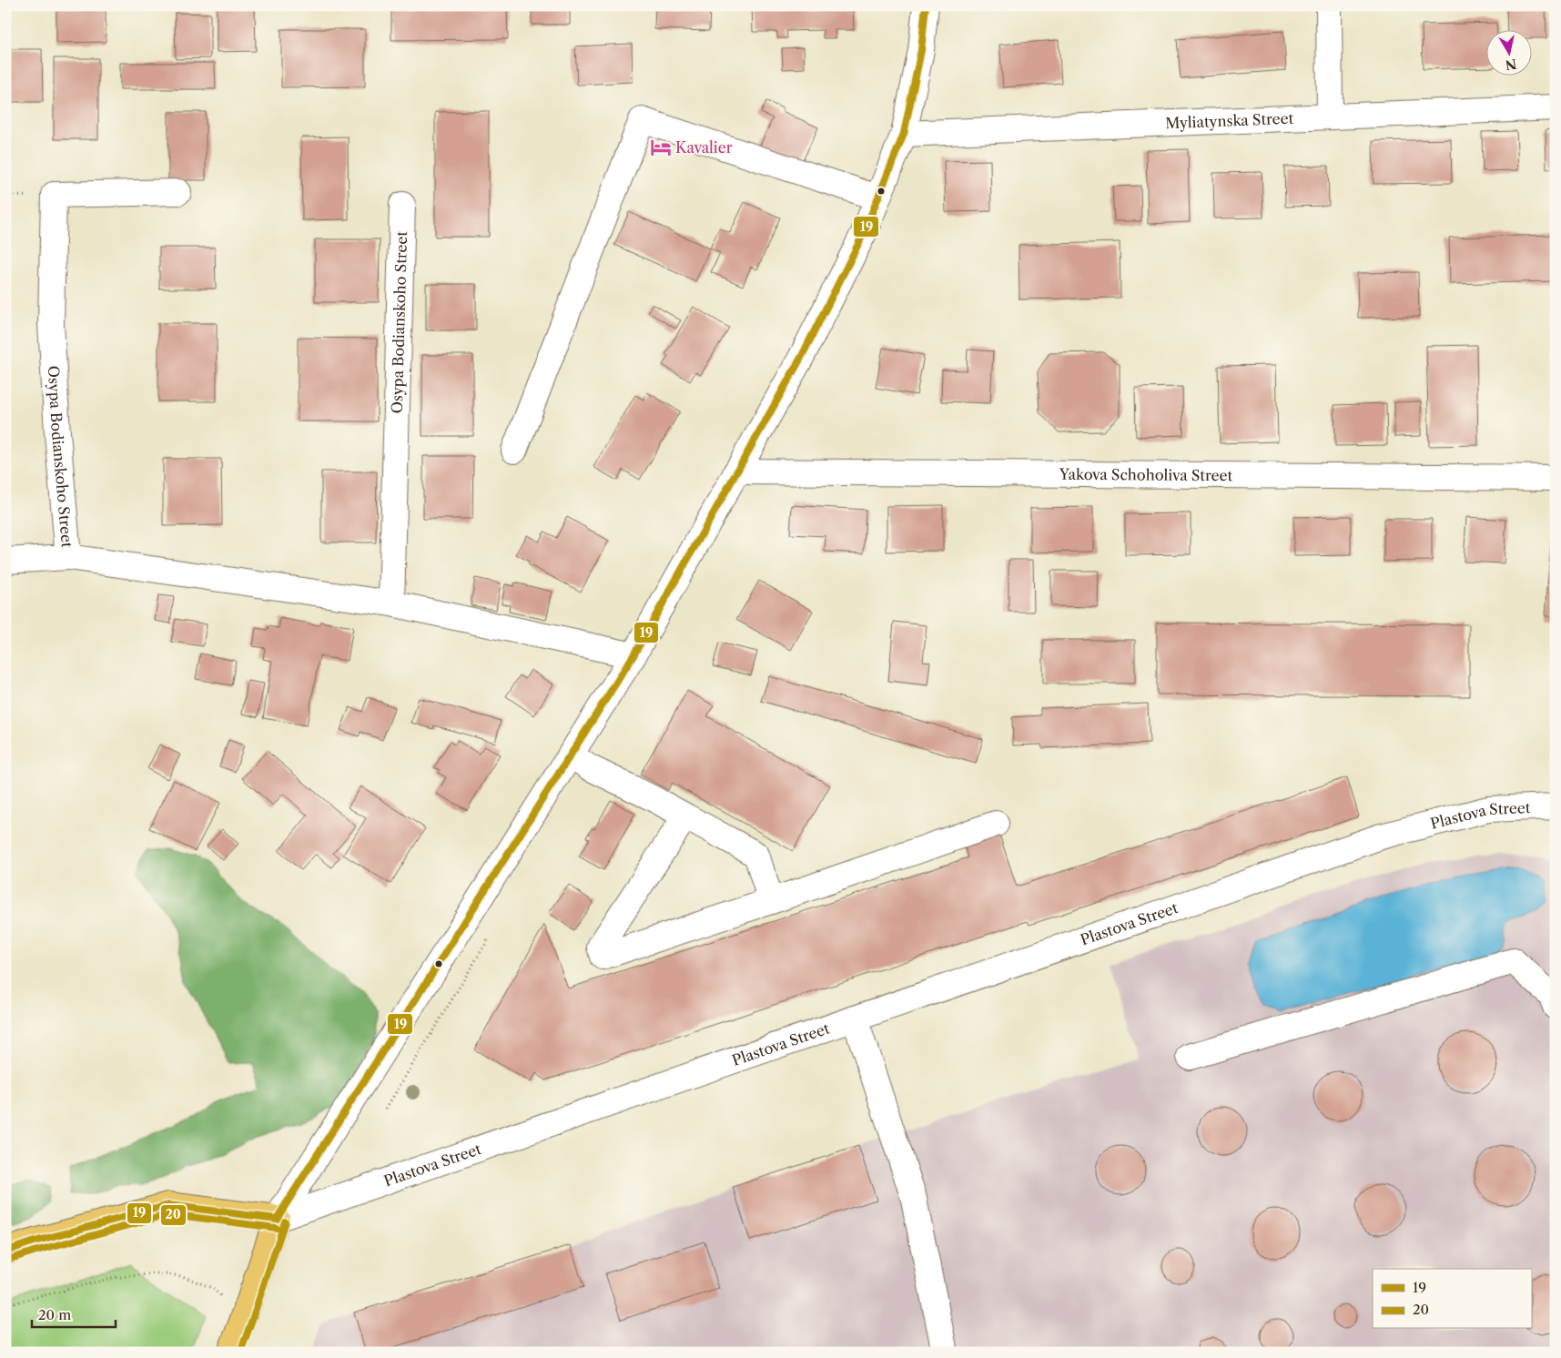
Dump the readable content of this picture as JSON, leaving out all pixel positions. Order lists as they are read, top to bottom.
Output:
{
  "streets": {
    "main road": ["Plastova Street"],
    "street": ["Myliatynska Street", "Osypa Bodianskoho Street", "Yakova Schoholiva Street"]
  },
  "places": {
    "hotel": ["Kavalier"]
  },
  "lines": ["transit line 19", "transit line 20"],
  "legend": ["19", "20"],
  "scale_bar": "20 m",
  "north": "bottom"
}
